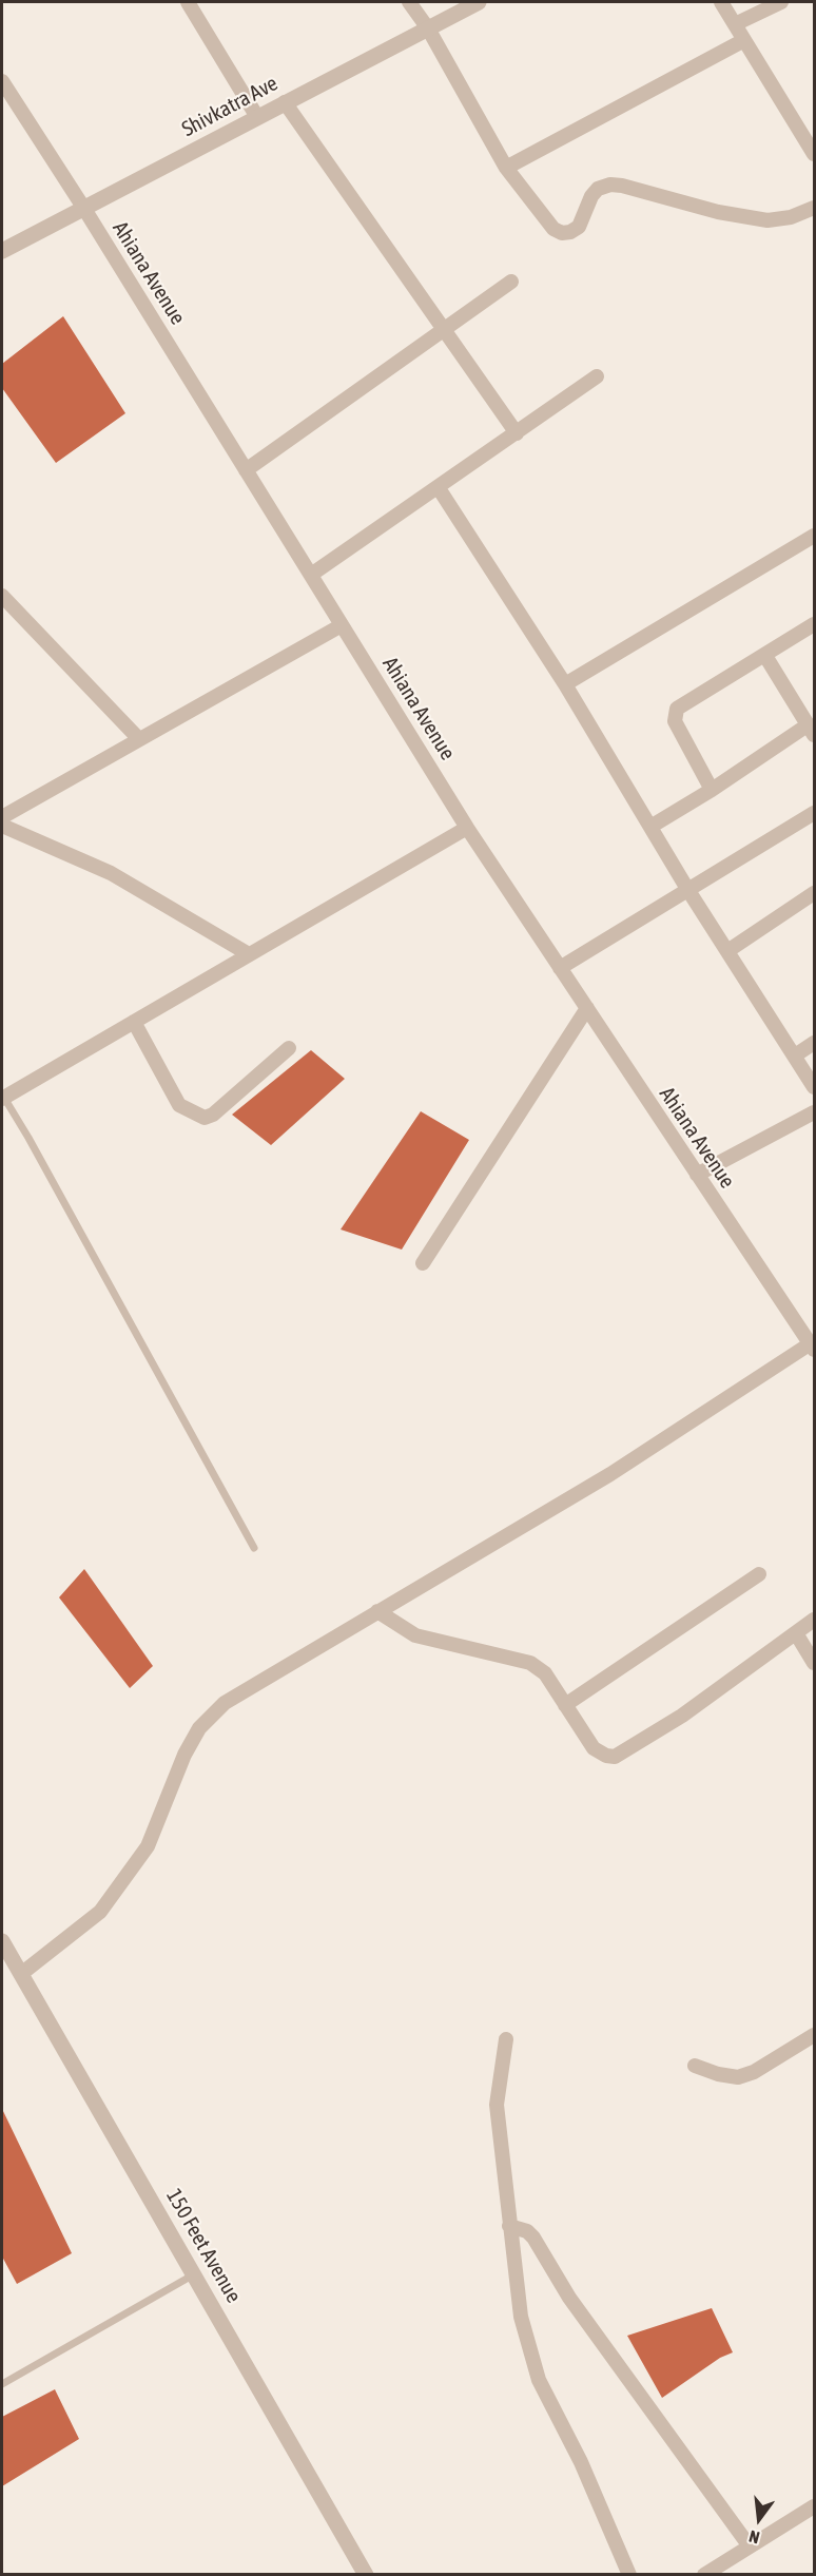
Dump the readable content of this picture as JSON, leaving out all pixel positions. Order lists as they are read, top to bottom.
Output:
{
  "streets": {
    "street": ["Shivkatra Ave", "Ahiana Avenue", "150 Feet Avenue"]
  },
  "crossings": [
    ["Shivkatra Ave", "Ahiana Avenue"]
  ],
  "north": "bottom"
}
